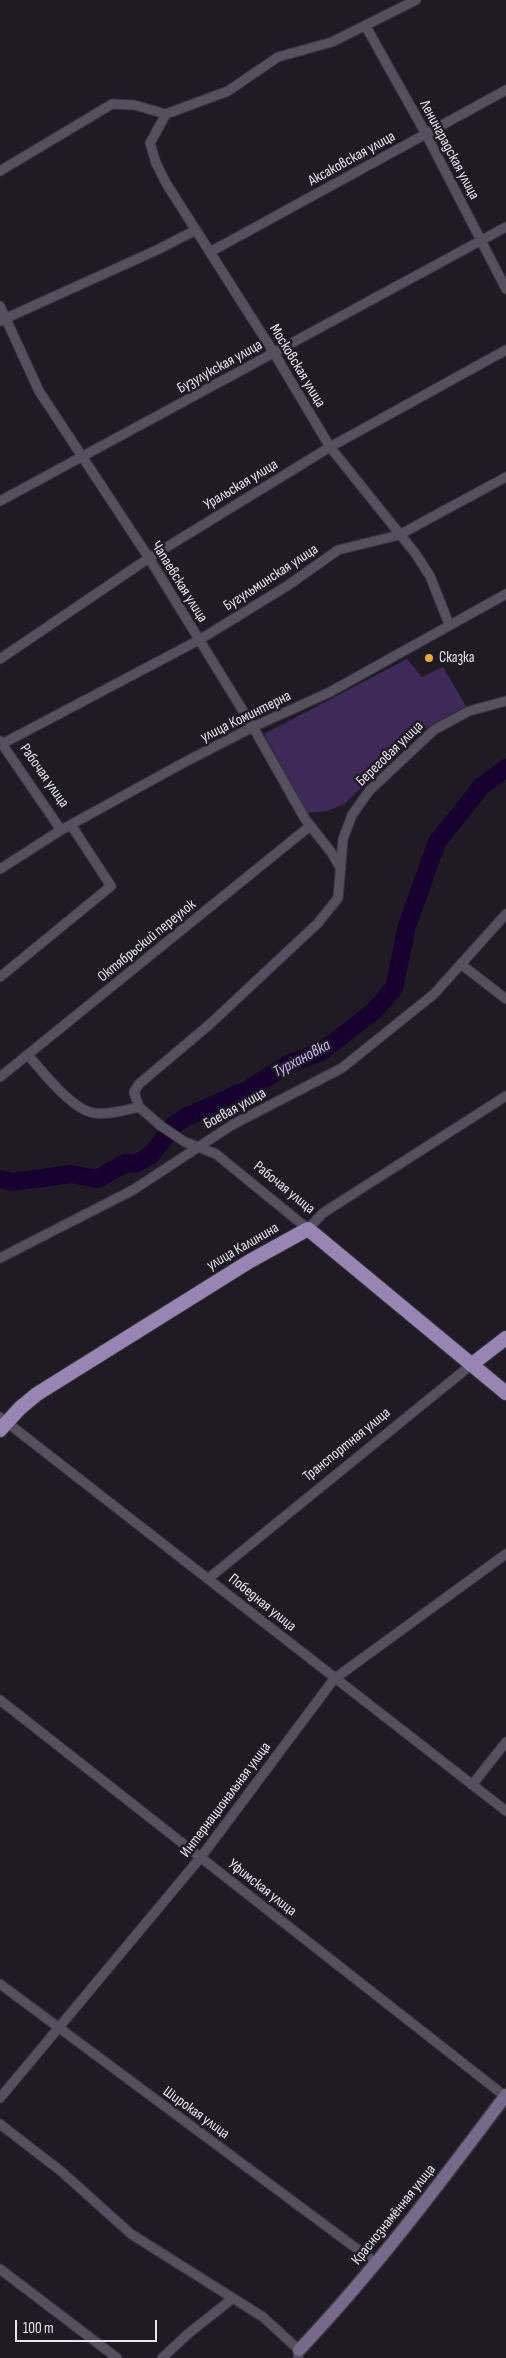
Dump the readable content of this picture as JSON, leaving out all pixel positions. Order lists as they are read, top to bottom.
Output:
{
  "streets": {
    "main road": ["Рабочая улица", "улица Калинина", "Транспортная улица"],
    "street": [
      "Ленинградская улица",
      "Аксаковская улица",
      "Московская улица",
      "Бузулукская улица",
      "Уральская улица",
      "Бугульминская улица",
      "Чапаевская улица",
      "улица Коминтерна",
      "Береговая улица",
      "Октябрьский переулок",
      "Боевая улица",
      "Победная улица",
      "Интернациональная улица",
      "Уфимская улица",
      "Широкая улица",
      "Краснознамённая улица"
    ]
  },
  "crossings": [
    ["Ленинградская улица", "Аксаковская улица"],
    ["Ленинградская улица", "Бузулукская улица"],
    ["Аксаковская улица", "Московская улица"],
    ["Московская улица", "Бузулукская улица"],
    ["Московская улица", "Уральская улица"],
    ["Московская улица", "Бугульминская улица"],
    ["Московская улица", "улица Коминтерна"],
    ["Бузулукская улица", "Чапаевская улица"],
    ["Уральская улица", "Чапаевская улица"],
    ["Бугульминская улица", "Чапаевская улица"],
    ["Бугульминская улица", "Рабочая улица"],
    ["Чапаевская улица", "улица Коминтерна"],
    ["Чапаевская улица", "Береговая улица"],
    ["Чапаевская улица", "Октябрьский переулок"],
    ["улица Коминтерна", "Рабочая улица"],
    ["Береговая улица", "Рабочая улица"],
    ["Рабочая улица", "Боевая улица"],
    ["Рабочая улица", "улица Калинина"],
    ["Рабочая улица", "Транспортная улица"],
    ["улица Калинина", "Победная улица"],
    ["Транспортная улица", "Победная улица"],
    ["Победная улица", "Интернациональная улица"],
    ["Интернациональная улица", "Уфимская улица"],
    ["Интернациональная улица", "Широкая улица"],
    ["Уфимская улица", "Краснознамённая улица"],
    ["Широкая улица", "Краснознамённая улица"]
  ],
  "water": ["Турхановка"],
  "places": ["Сказка"],
  "scale_bar": "100 m"
}
